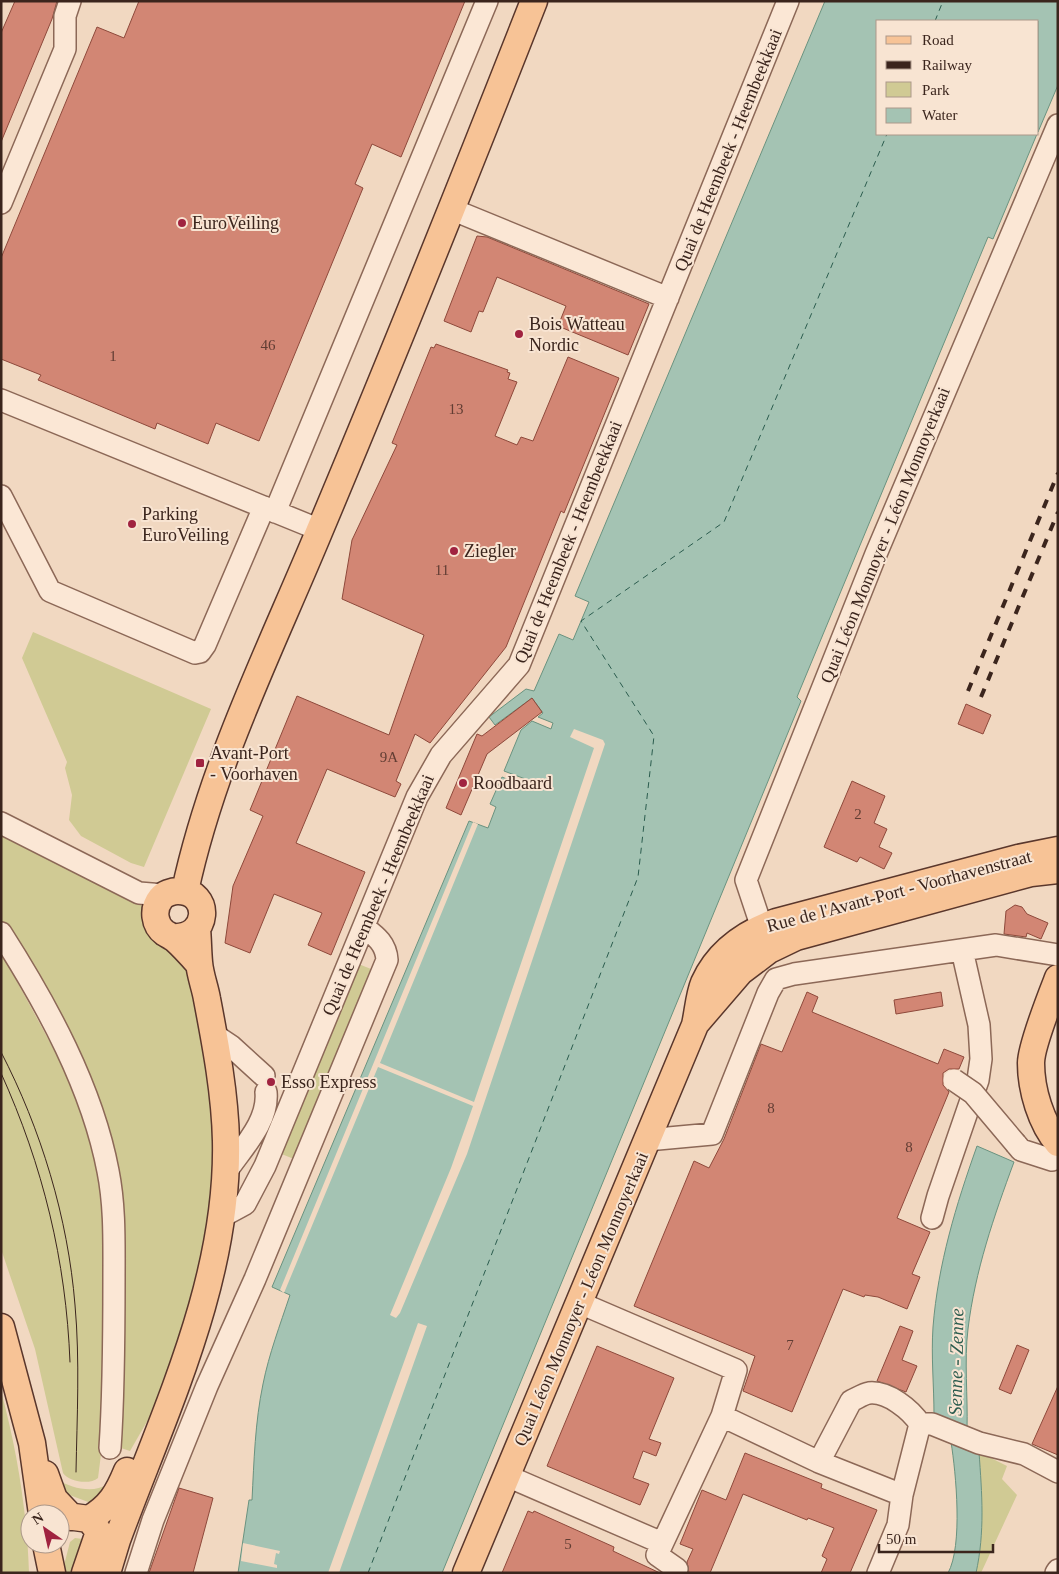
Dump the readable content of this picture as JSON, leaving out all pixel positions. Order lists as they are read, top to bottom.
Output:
{
  "streets": {
    "main road": ["Quai Léon Monnoyer - Léon Monnoyerkaai", "Rue de l'Avant-Port - Voorhavenstraat"],
    "street": ["Quai de Heembeek - Heembeekkaai"]
  },
  "crossings": [
    ["Quai Léon Monnoyer - Léon Monnoyerkaai", "Rue de l'Avant-Port - Voorhavenstraat"]
  ],
  "water": ["Senne - Zenne"],
  "places": {
    "other": [
      "EuroVeiling",
      "Bois Watteau Nordic",
      "Parking EuroVeiling",
      "Ziegler",
      "Roodbaard",
      "Esso Express"
    ],
    "transit": ["Avant-Port - Voorhaven"]
  },
  "house_numbers": [
    "46",
    "1",
    "13",
    "11",
    "9A",
    "2",
    "8",
    "8",
    "7",
    "5"
  ],
  "legend": [
    "Road",
    "Railway",
    "Park",
    "Water"
  ],
  "scale_bar": "50 m",
  "north": "top left"
}
